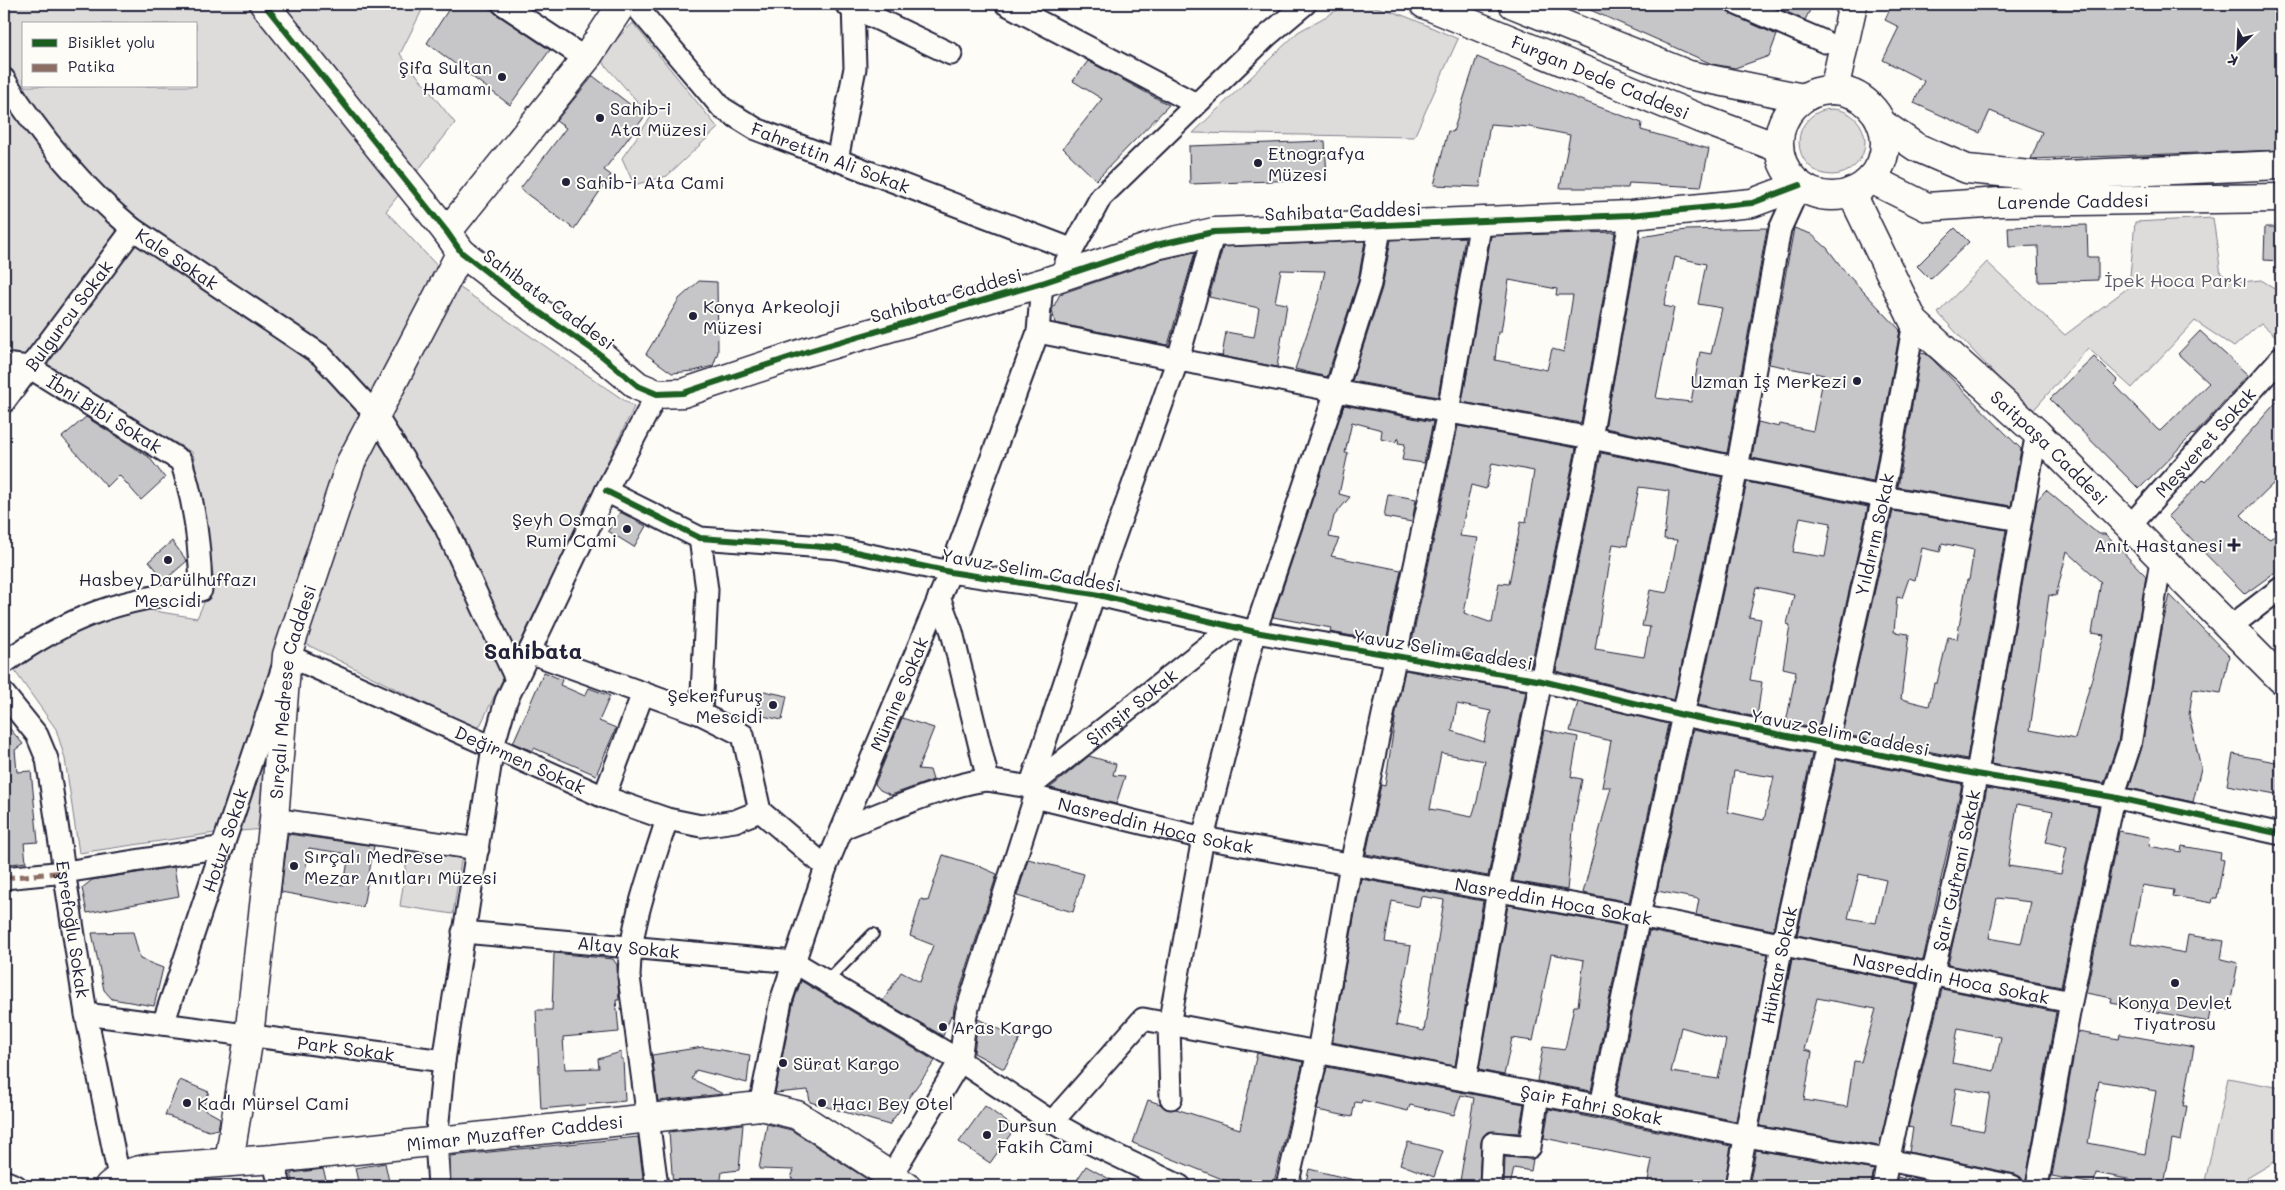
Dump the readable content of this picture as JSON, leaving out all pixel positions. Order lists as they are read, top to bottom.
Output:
{
  "streets": {
    "street": [
      "Furgan Dede Caddesi",
      "Fahrettin Ali Sokak",
      "Larende Caddesi",
      "Sahibata Caddesi",
      "Kale Sokak",
      "Bulgurcu Sokak",
      "İbni Bibi Sokak",
      "Meşveret Sokak",
      "Saitpaşa Caddesi",
      "Yıldırım Sokak",
      "Yavuz Selim Caddesi",
      "Sırçalı Medrese Caddesi",
      "Mümine Sokak",
      "Şimşir Sokak",
      "Değirmen Sokak",
      "Nasreddin Hoca Sokak",
      "Hotuz Sokak",
      "Şair Gufrani Sokak",
      "Eşrefoğlu Sokak",
      "Altay Sokak",
      "Hünkar Sokak",
      "Park Sokak",
      "Şair Fahri Sokak",
      "Mimar Muzaffer Caddesi"
    ]
  },
  "crossings": [
    ["Furgan Dede Caddesi", "Larende Caddesi"],
    ["Furgan Dede Caddesi", "Sahibata Caddesi"],
    ["Furgan Dede Caddesi", "Saitpaşa Caddesi"],
    ["Fahrettin Ali Sokak", "Mümine Sokak"],
    ["Larende Caddesi", "Sahibata Caddesi"],
    ["Larende Caddesi", "Saitpaşa Caddesi"],
    ["Sahibata Caddesi", "Saitpaşa Caddesi"],
    ["Sahibata Caddesi", "Sırçalı Medrese Caddesi"],
    ["Sahibata Caddesi", "Mümine Sokak"],
    ["Kale Sokak", "Bulgurcu Sokak"],
    ["Kale Sokak", "Sırçalı Medrese Caddesi"],
    ["Bulgurcu Sokak", "İbni Bibi Sokak"],
    ["Meşveret Sokak", "Saitpaşa Caddesi"],
    ["Saitpaşa Caddesi", "Yıldırım Sokak"],
    ["Saitpaşa Caddesi", "Şair Gufrani Sokak"],
    ["Yıldırım Sokak", "Yavuz Selim Caddesi"],
    ["Yıldırım Sokak", "Hünkar Sokak"],
    ["Yavuz Selim Caddesi", "Mümine Sokak"],
    ["Yavuz Selim Caddesi", "Şimşir Sokak"],
    ["Yavuz Selim Caddesi", "Şair Gufrani Sokak"],
    ["Yavuz Selim Caddesi", "Hünkar Sokak"],
    ["Sırçalı Medrese Caddesi", "Değirmen Sokak"],
    ["Sırçalı Medrese Caddesi", "Hotuz Sokak"],
    ["Sırçalı Medrese Caddesi", "Park Sokak"],
    ["Sırçalı Medrese Caddesi", "Mimar Muzaffer Caddesi"],
    ["Mümine Sokak", "Altay Sokak"],
    ["Mümine Sokak", "Mimar Muzaffer Caddesi"],
    ["Şimşir Sokak", "Nasreddin Hoca Sokak"],
    ["Değirmen Sokak", "Hotuz Sokak"],
    ["Nasreddin Hoca Sokak", "Şair Gufrani Sokak"],
    ["Nasreddin Hoca Sokak", "Hünkar Sokak"],
    ["Hotuz Sokak", "Park Sokak"],
    ["Şair Gufrani Sokak", "Şair Fahri Sokak"],
    ["Eşrefoğlu Sokak", "Park Sokak"],
    ["Eşrefoğlu Sokak", "Mimar Muzaffer Caddesi"],
    ["Hünkar Sokak", "Şair Fahri Sokak"]
  ],
  "districts": ["Sahibata"],
  "parks": ["İpek Hoca Parkı"],
  "places": {
    "other": [
      "Şifa Sultan Hamamı",
      "Sahib-i Ata Müzesi",
      "Etnografya Müzesi",
      "Sahib-i Ata Cami",
      "Konya Arkeoloji Müzesi",
      "Uzman İş Merkezi",
      "Şeyh Osman Rumi Cami",
      "Hasbey Darülhuffazı Mescidi",
      "Şekerfuruş Mescidi",
      "Sırçalı Medrese Mezar Anıtları Müzesi",
      "Konya Devlet Tiyatrosu",
      "Aras Kargo",
      "Sürat Kargo",
      "Kadı Mürsel Cami",
      "Hacı Bey Otel",
      "Dursun Fakih Cami"
    ],
    "health": ["Anıt Hastanesi"]
  },
  "legend": ["Bisiklet yolu", "Patika"],
  "north": "bottom left"
}
